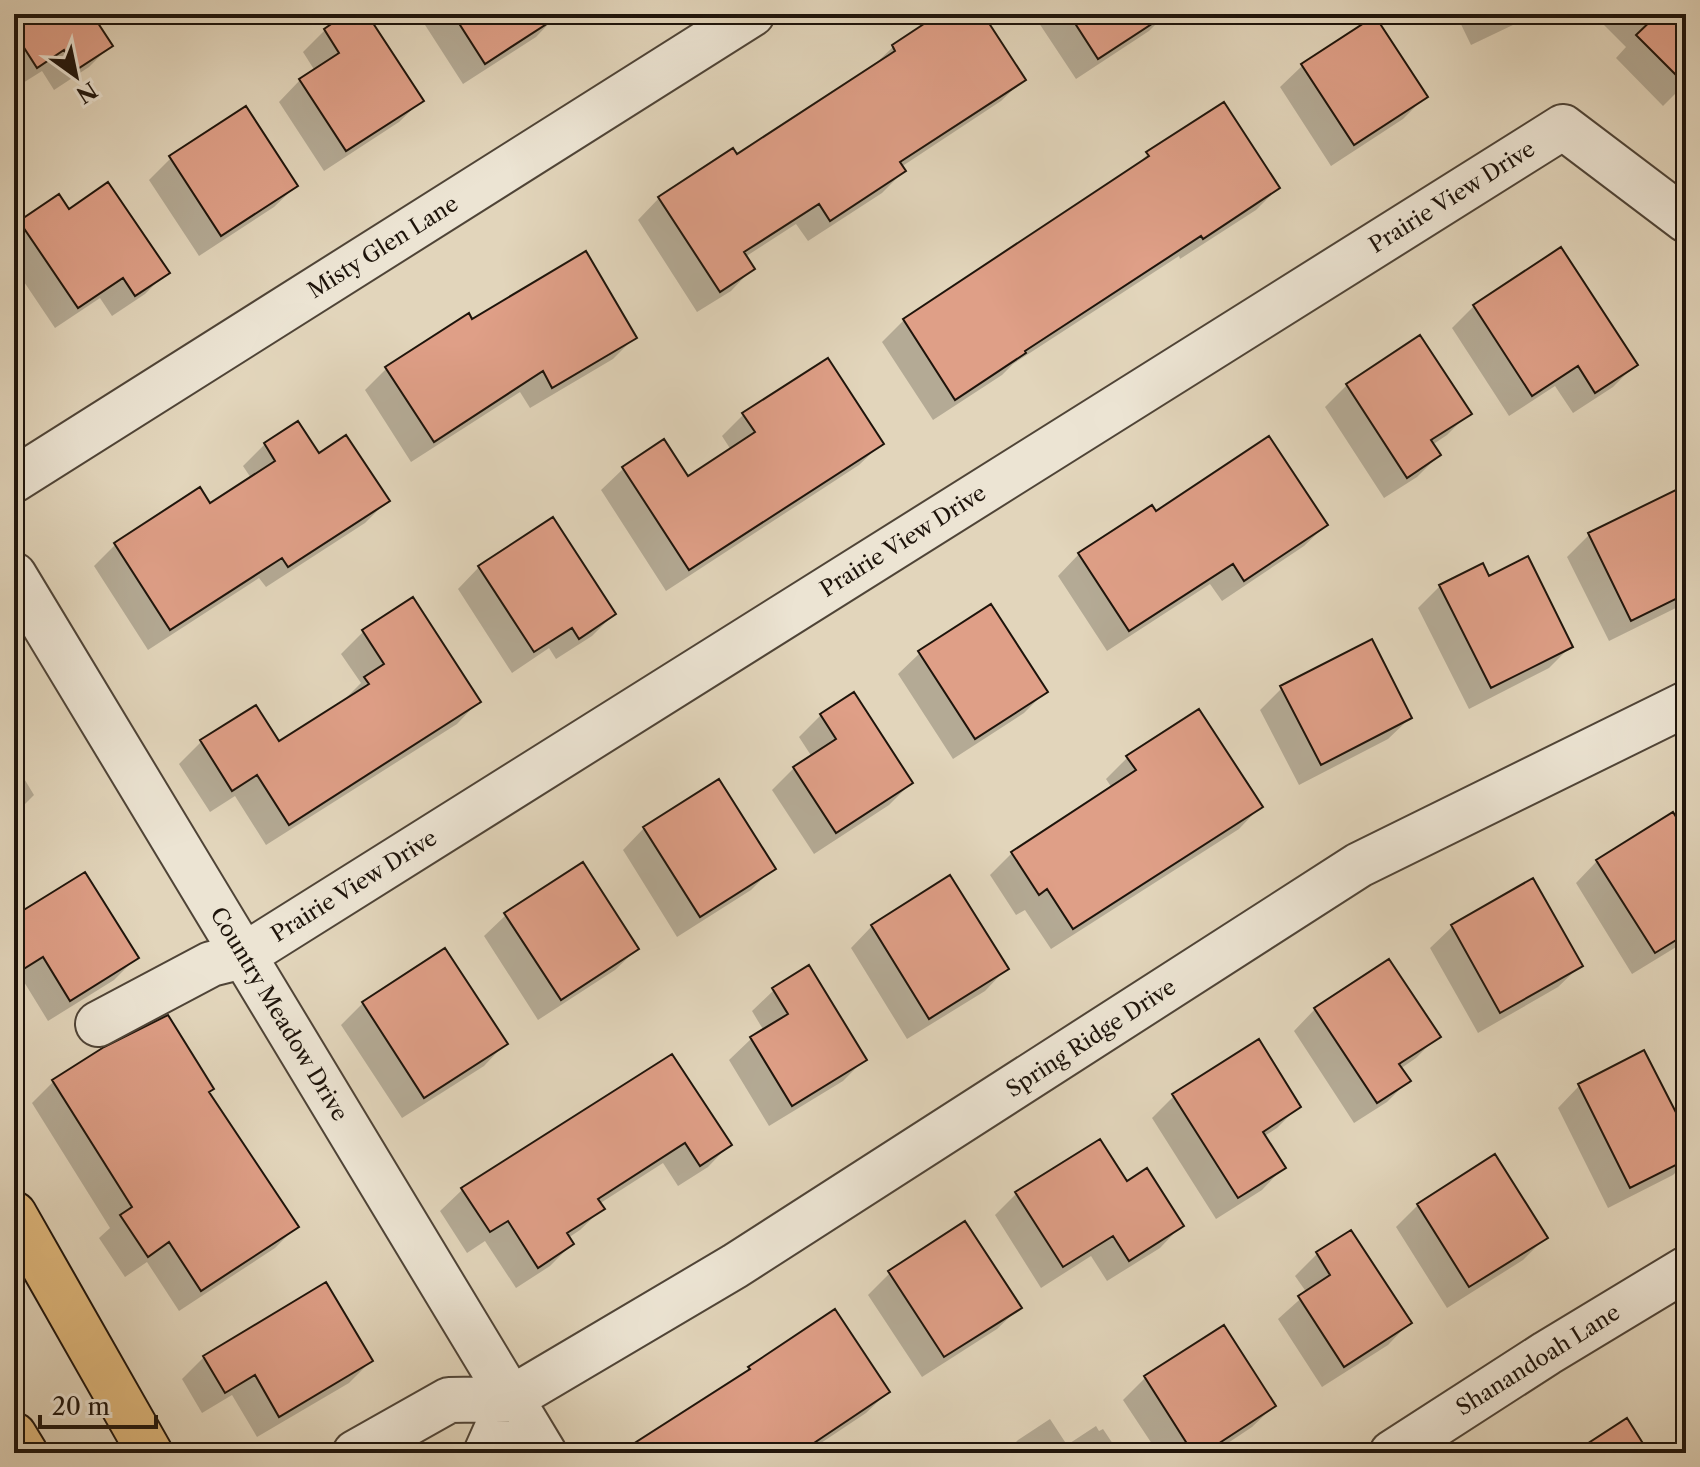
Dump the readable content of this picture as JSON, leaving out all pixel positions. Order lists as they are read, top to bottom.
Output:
{
  "streets": {
    "street": [
      "Prairie View Drive",
      "Misty Glen Lane",
      "Country Meadow Drive",
      "Spring Ridge Drive",
      "Shanandoah Lane"
    ]
  },
  "crossings": [
    ["Prairie View Drive", "Country Meadow Drive"],
    ["Country Meadow Drive", "Spring Ridge Drive"]
  ],
  "scale_bar": "20 m",
  "north": "bottom right"
}
